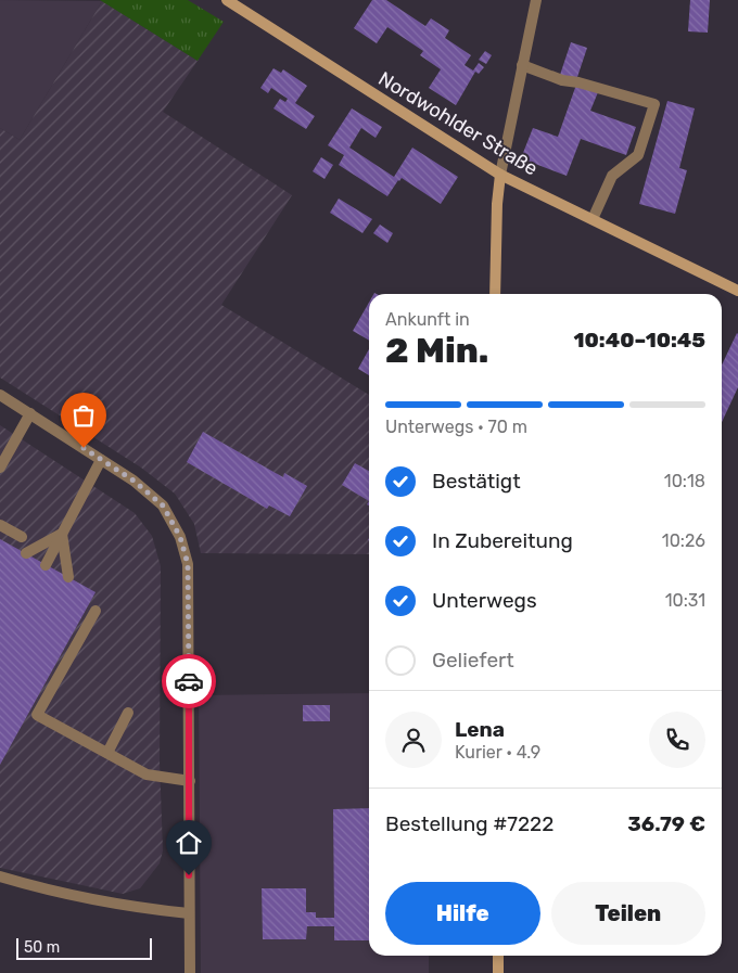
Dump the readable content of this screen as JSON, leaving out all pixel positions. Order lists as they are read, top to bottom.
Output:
{
  "streets": {
    "main road": ["Nordwohlder Straße"]
  },
  "scale_bar": "50 m",
  "page": {
    "heading": ["2 Min.", "Ankunft in", "10:40–10:45"],
    "panel": [
      "Lena",
      "Kurier · 4.9",
      "Bestellung #7222",
      "36.79 €"
    ],
    "bar": "Unterwegs · 70 m",
    "list": [
      ["Bestätigt", "10:18"],
      ["In Zubereitung", "10:26"],
      ["Unterwegs", "10:31"],
      "Geliefert"
    ],
    "buttons": ["Hilfe", "Teilen"],
    "scale": "50 m"
  }
}
